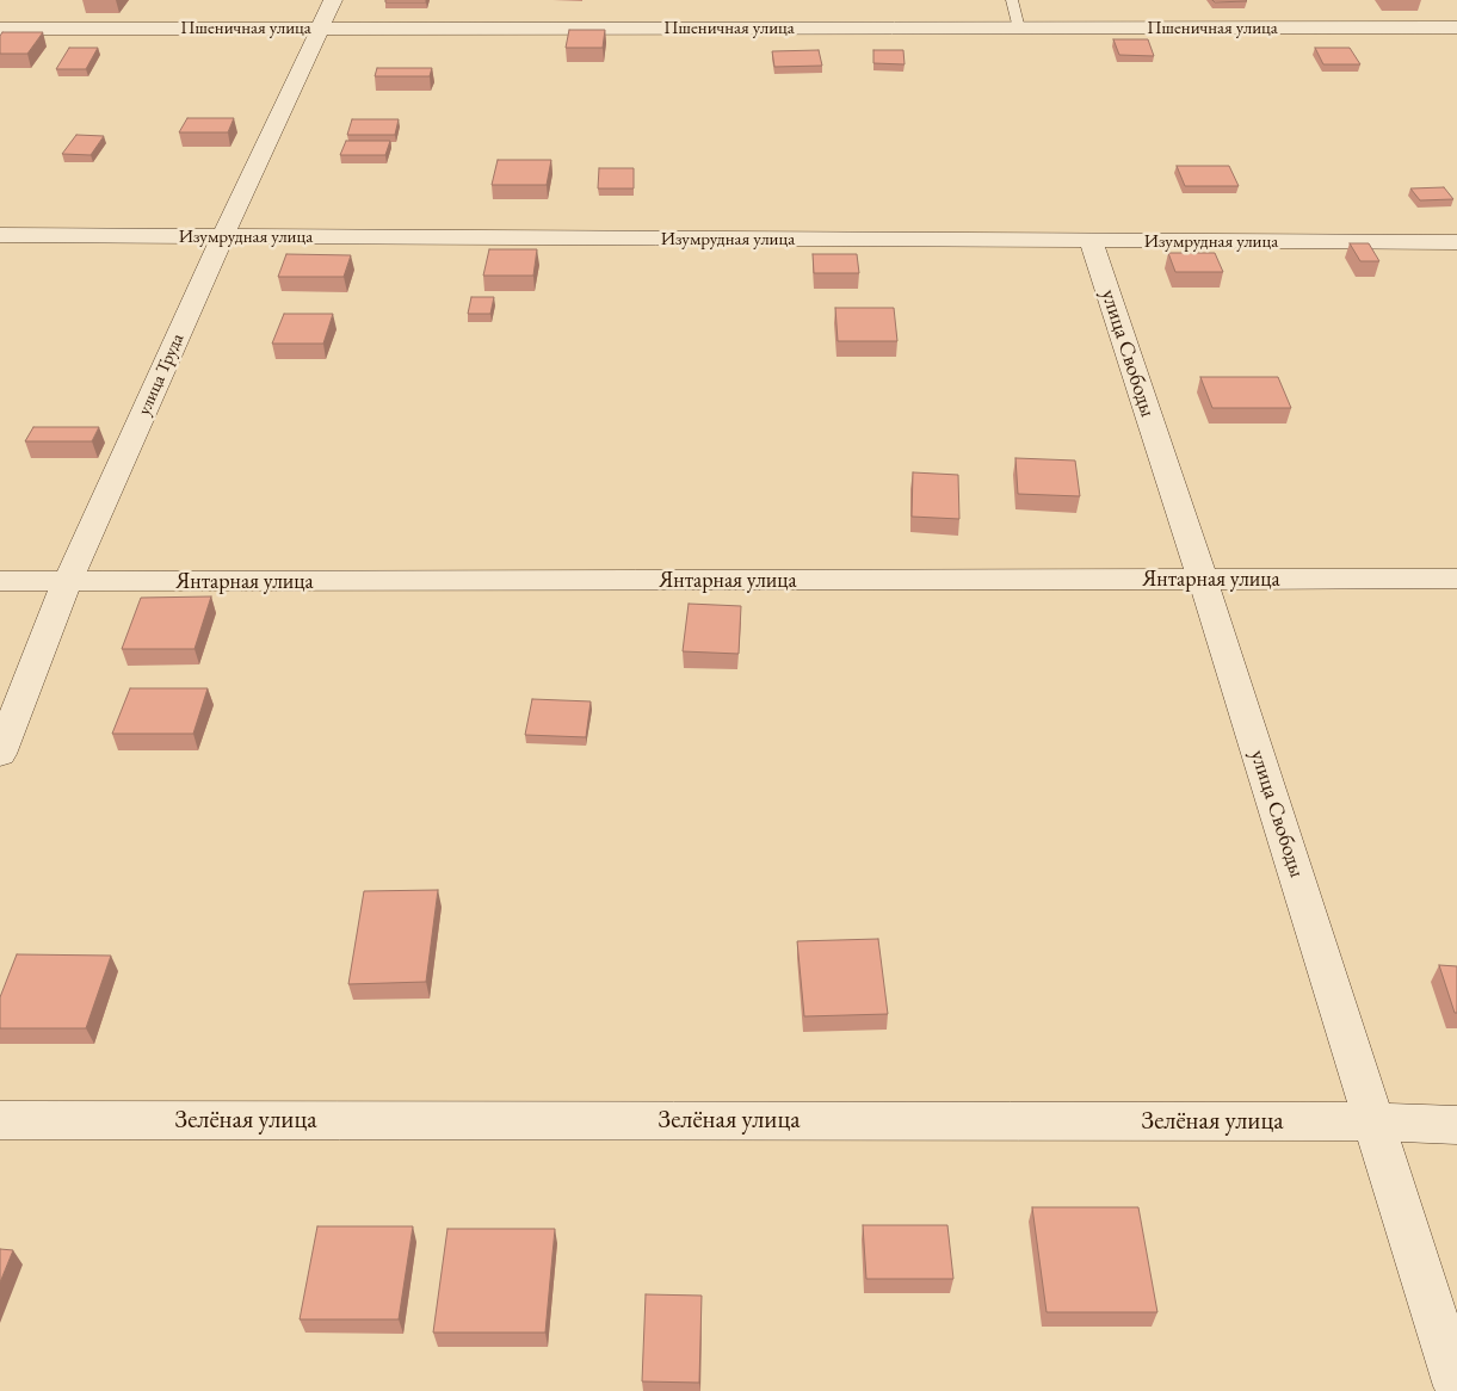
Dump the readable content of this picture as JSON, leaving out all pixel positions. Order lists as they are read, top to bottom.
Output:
{
  "streets": {
    "street": [
      "Пшеничная улица",
      "Изумрудная улица",
      "улица Свободы",
      "улица Труда",
      "Янтарная улица",
      "Зелёная улица"
    ]
  },
  "crossings": [
    ["Пшеничная улица", "улица Труда"],
    ["Изумрудная улица", "улица Свободы"],
    ["Изумрудная улица", "улица Труда"],
    ["улица Свободы", "Янтарная улица"],
    ["улица Свободы", "Зелёная улица"],
    ["улица Труда", "Янтарная улица"]
  ]
}
